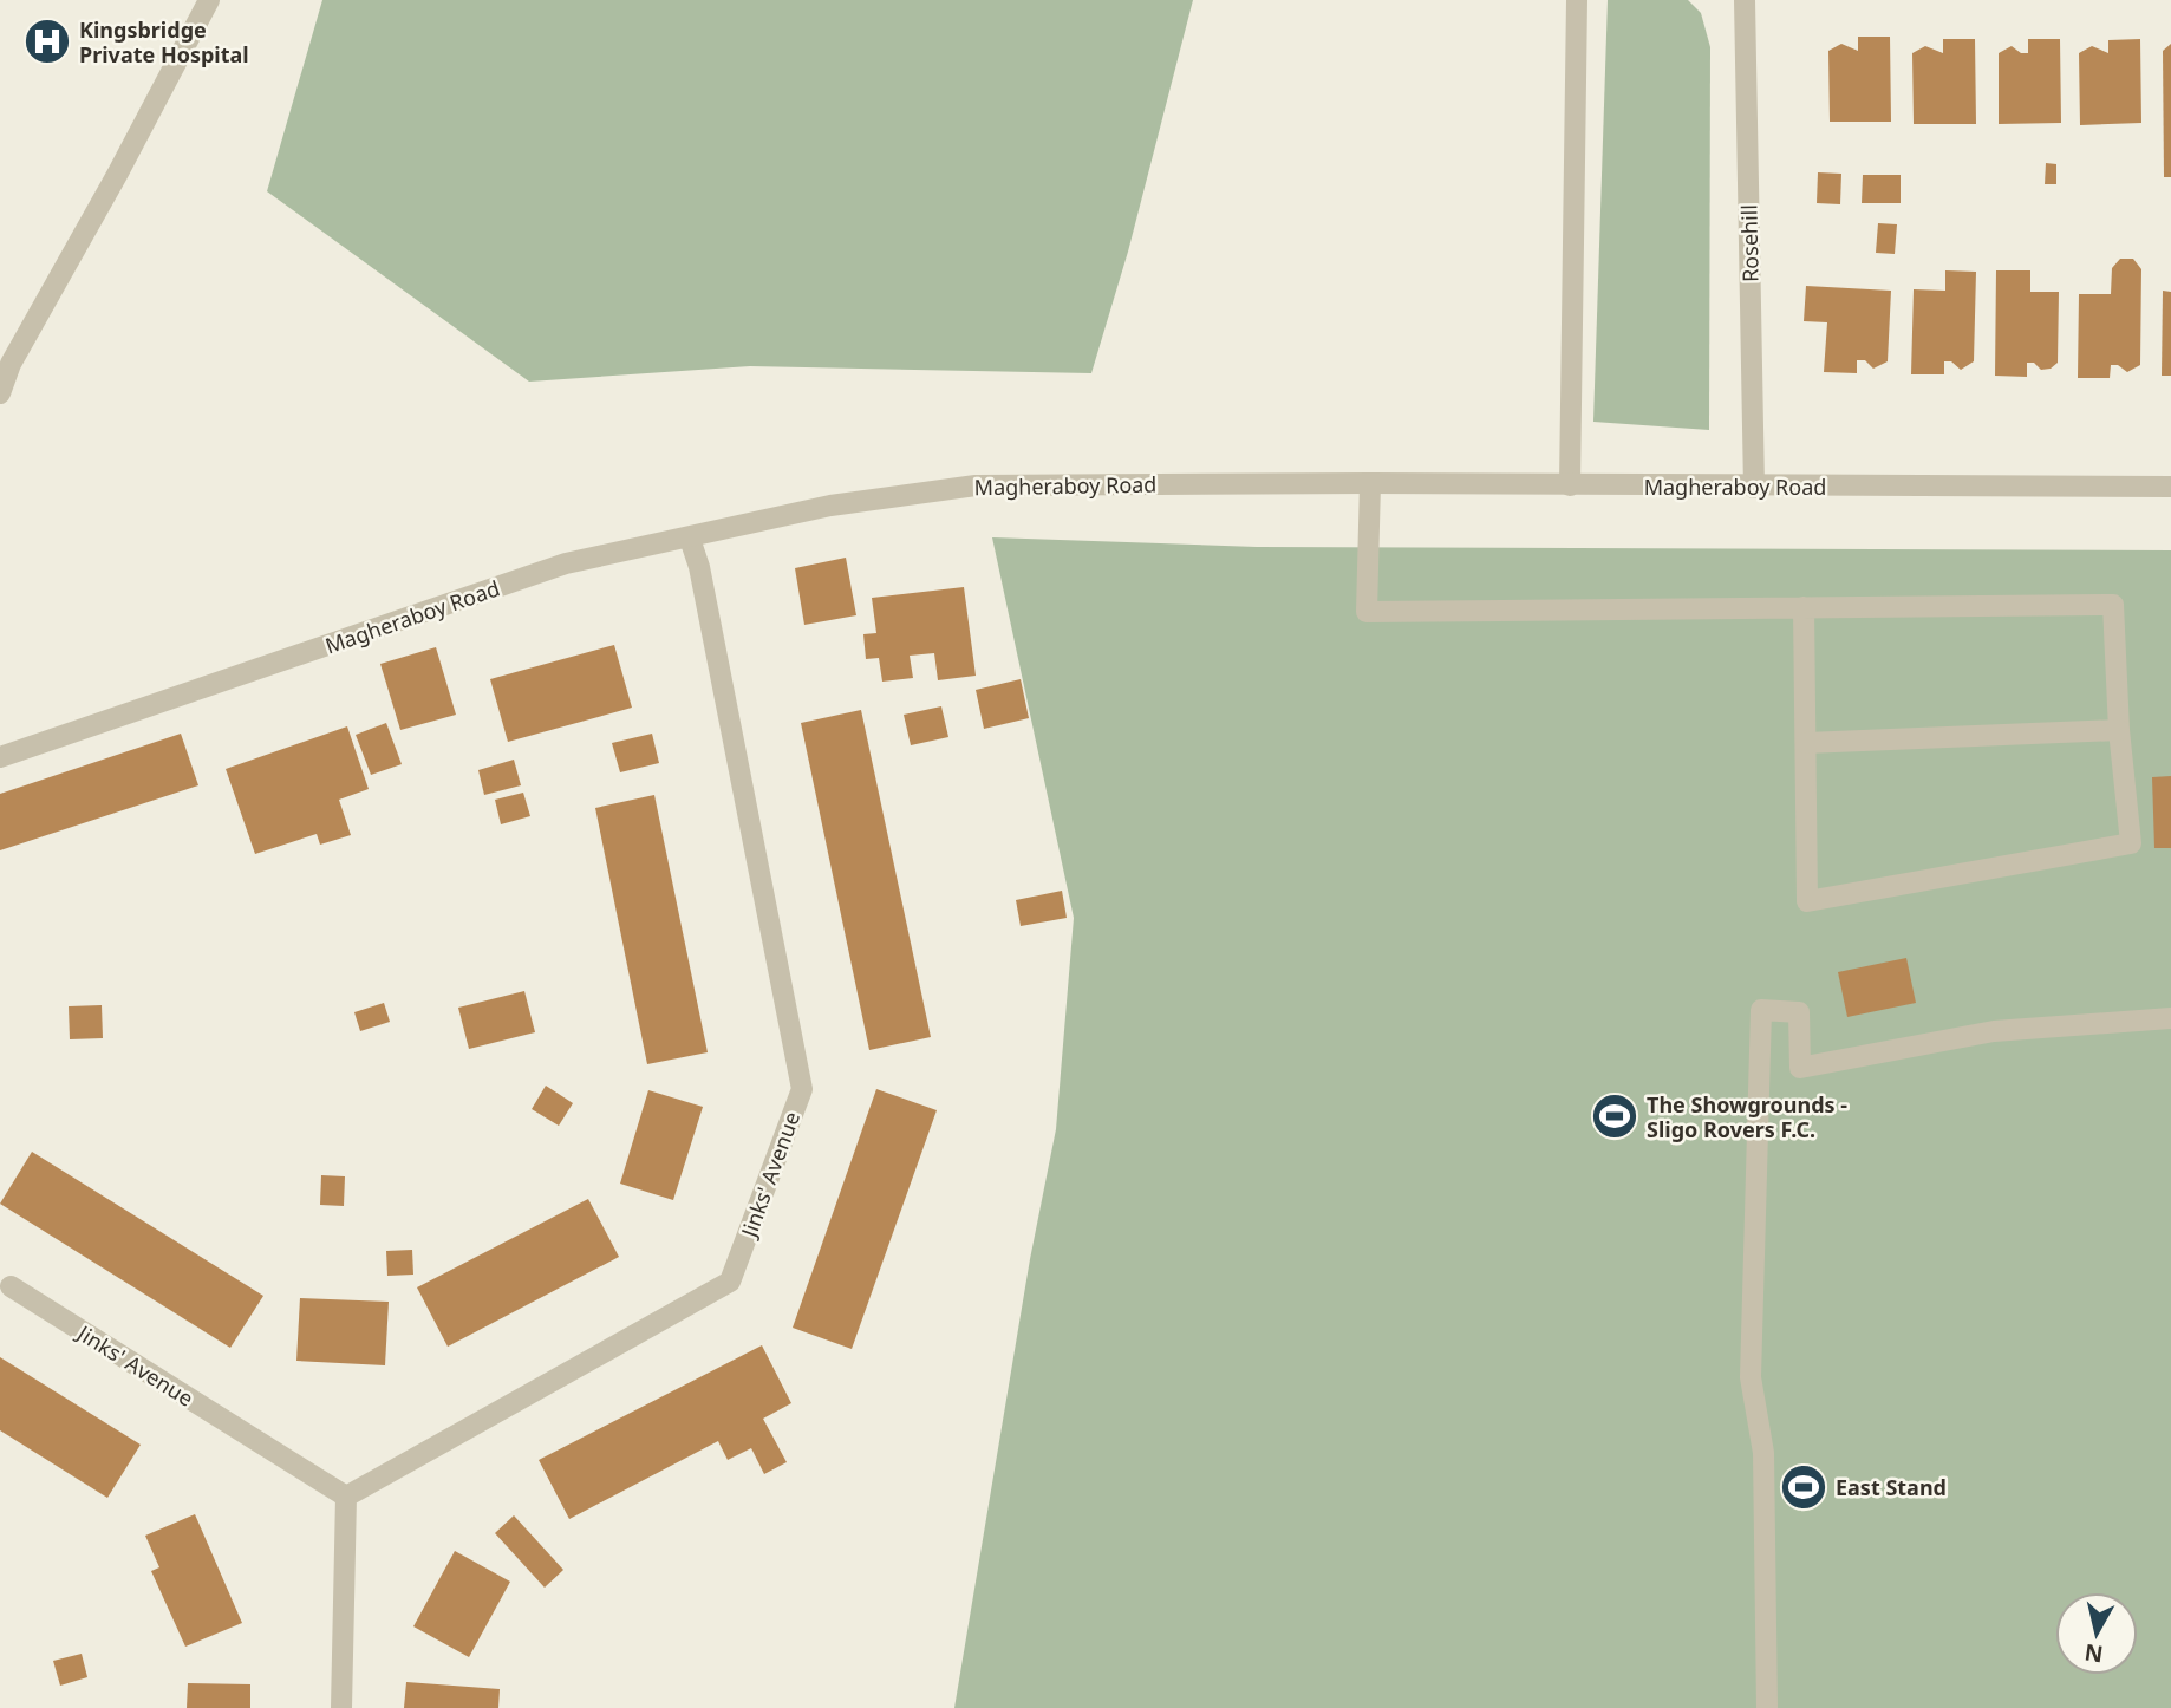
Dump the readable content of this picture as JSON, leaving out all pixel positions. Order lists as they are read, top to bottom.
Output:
{
  "streets": {
    "street": ["Rosehill", "Magheraboy Road", "Jinks' Avenue"]
  },
  "crossings": [
    ["Rosehill", "Magheraboy Road"],
    ["Magheraboy Road", "Jinks' Avenue"]
  ],
  "places": {
    "hospital": ["Kingsbridge Private Hospital"],
    "sports": ["The Showgrounds - Sligo Rovers F.C.", "East Stand"]
  },
  "north": "bottom"
}
